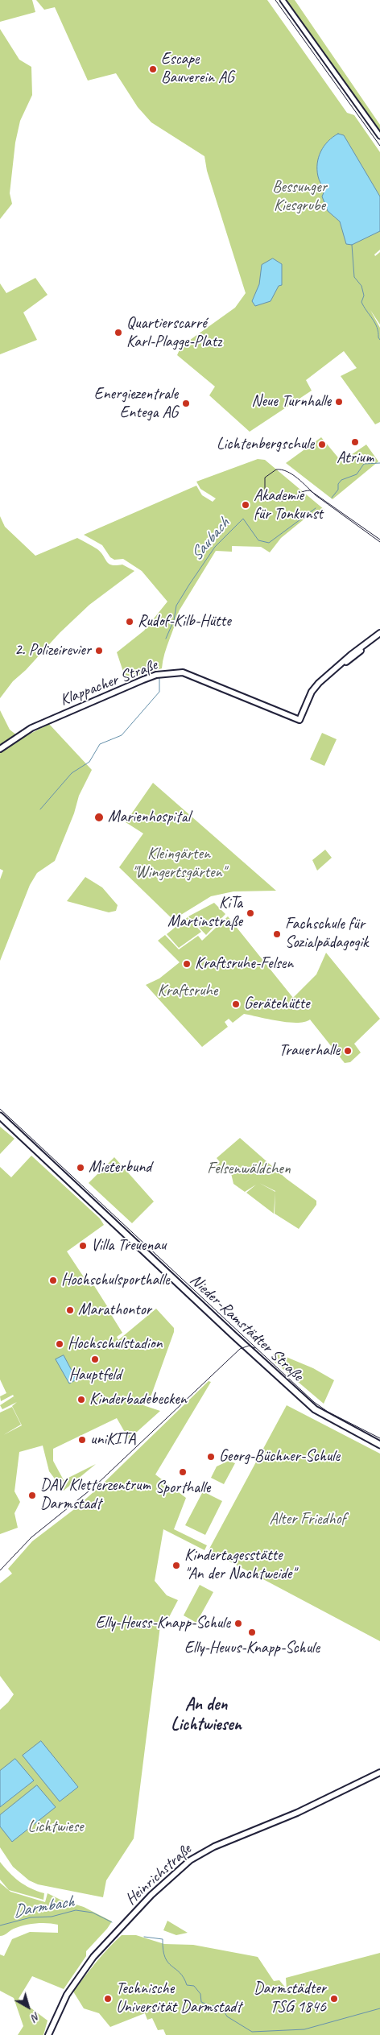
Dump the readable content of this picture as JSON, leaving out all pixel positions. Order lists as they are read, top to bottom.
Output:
{
  "streets": {
    "main road": ["Klappacher Straße", "Nieder-Ramstädter Straße", "Heinrichstraße"]
  },
  "districts": ["An den Lichtwiesen"],
  "water": ["Saubach", "Darmbach"],
  "parks": [
    "Bessunger Kiesgrube",
    "Kleingärten \"Wingertsgärten\"",
    "Kraftsruhe",
    "Felsenwäldchen",
    "Alter Friedhof",
    "Lichtwiese"
  ],
  "places": [
    "Escape Bauverein AG",
    "Quartierscarré Karl-Plagge-Platz",
    "Neue Turnhalle",
    "Energiezentrale Entega AG",
    "Atrium",
    "Lichtenbergschule",
    "Akademie für Tonkunst",
    "Rudof-Kilb-Hütte",
    "2. Polizeirevier",
    "Marienhospital",
    "KiTa Martinstraße",
    "Fachschule für Sozialpädagogik",
    "Kraftsruhe-Felsen",
    "Gerätehütte",
    "Trauerhalle",
    "Mieterbund",
    "Villa Treuenau",
    "Hochschulsporthalle",
    "Marathontor",
    "Hochschulstadion",
    "Hauptfeld",
    "Kinderbadebecken",
    "uniKITA",
    "Georg-Büchner-Schule",
    "Sporthalle",
    "DAV Kletterzentrum Darmstadt",
    "Kindertagesstätte \"An der Nachtweide\"",
    "Elly-Heuss-Knapp-Schule",
    "Elly-Heuus-Knapp-Schule",
    "Technische Universität Darmstadt",
    "Darmstädter TSG 1846"
  ],
  "north": "bottom right"
}
